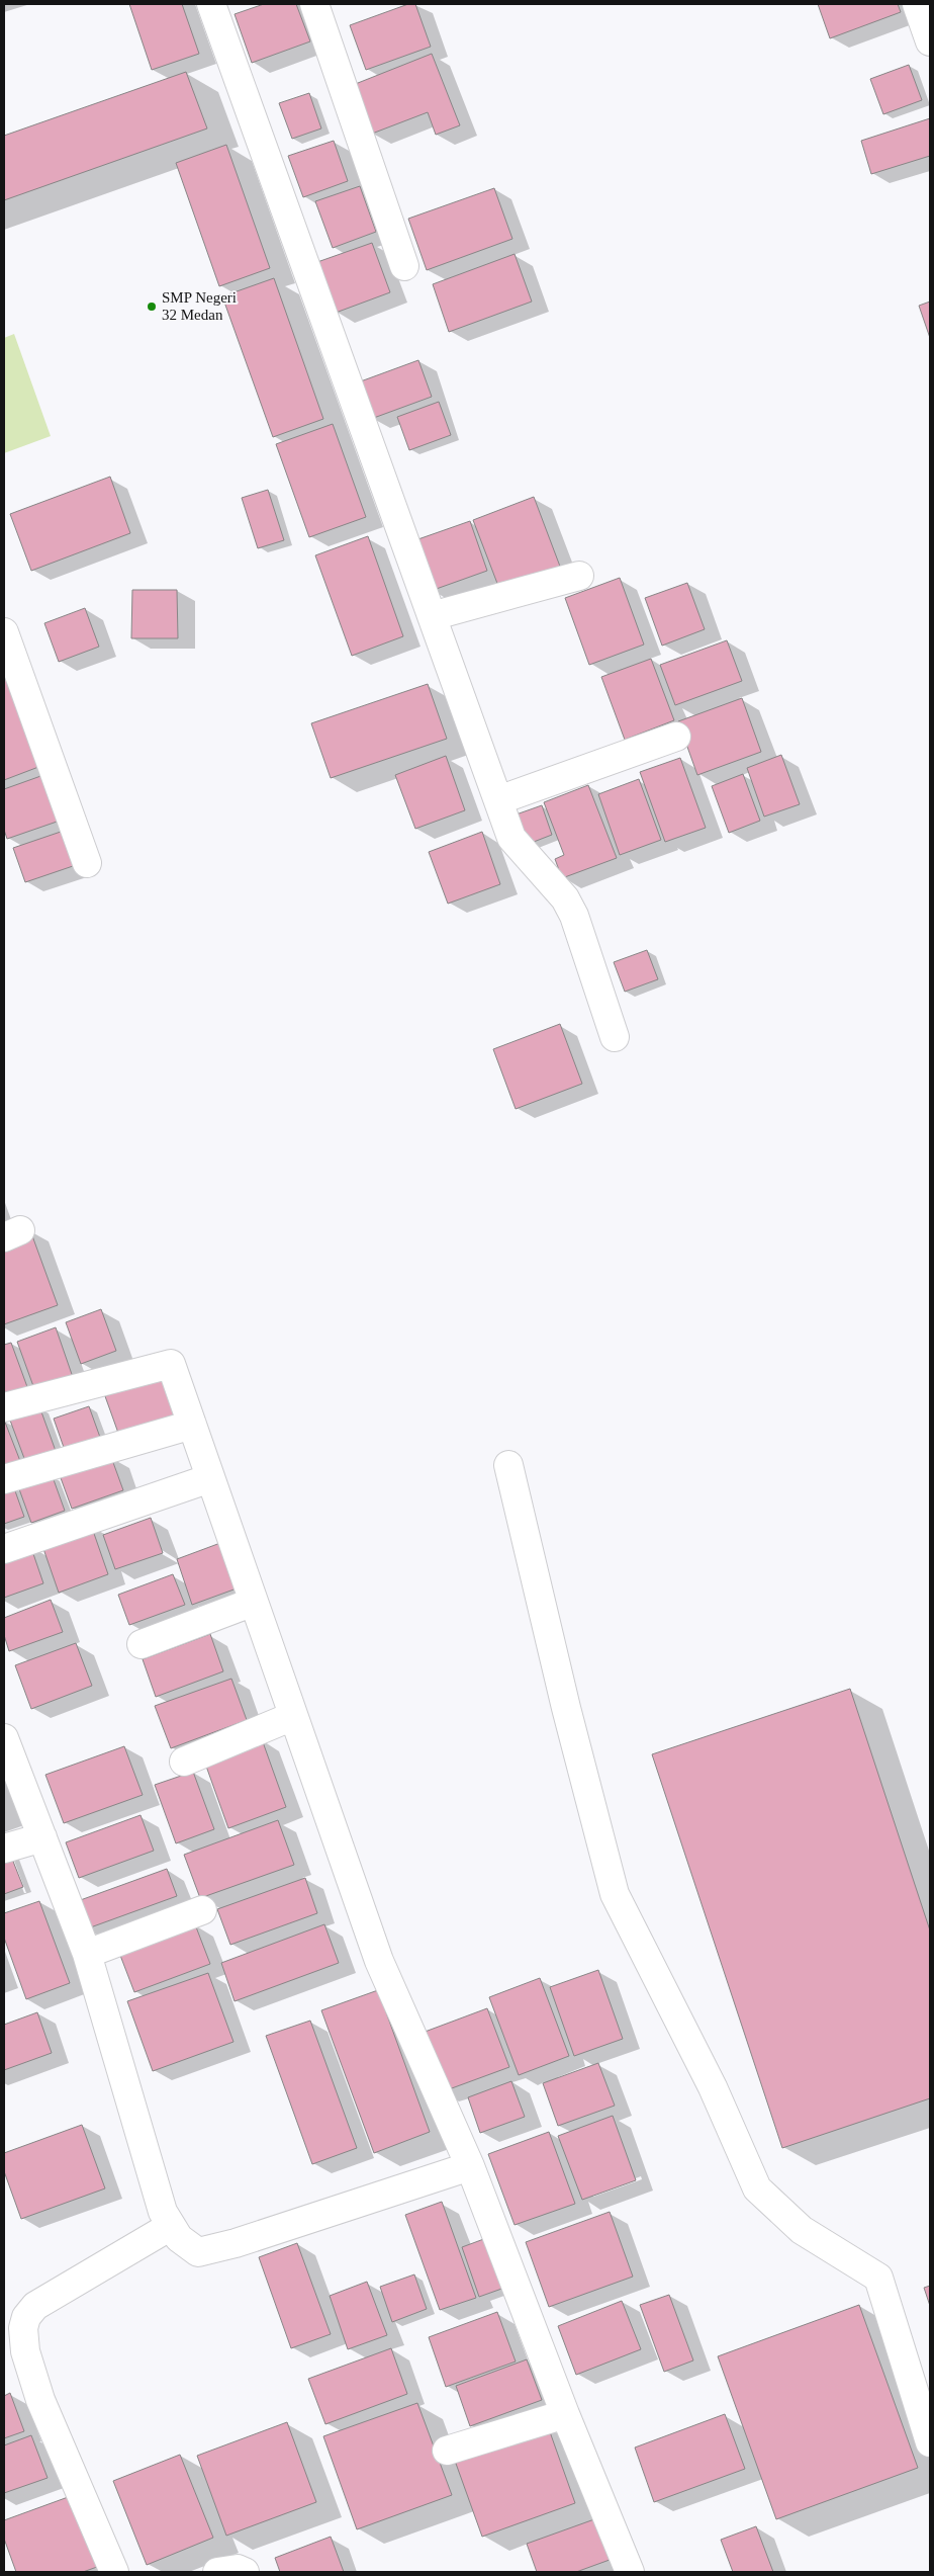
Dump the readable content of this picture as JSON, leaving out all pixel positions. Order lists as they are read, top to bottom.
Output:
{
  "places": ["SMP Negeri 32 Medan"]
}
